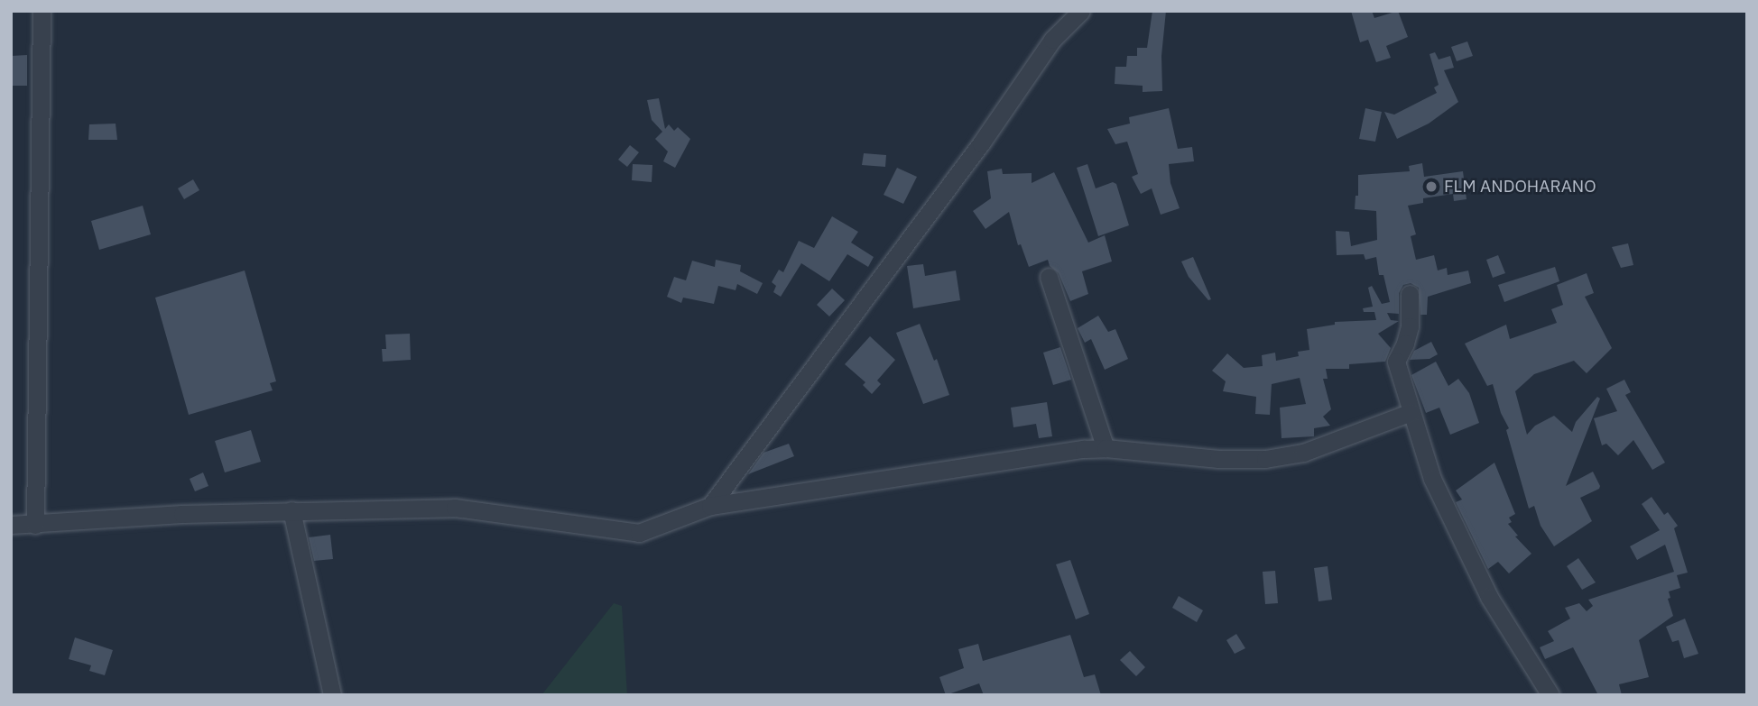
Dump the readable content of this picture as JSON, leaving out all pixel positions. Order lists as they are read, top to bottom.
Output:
{
  "places": ["FLM ANDOHARANO"]
}
